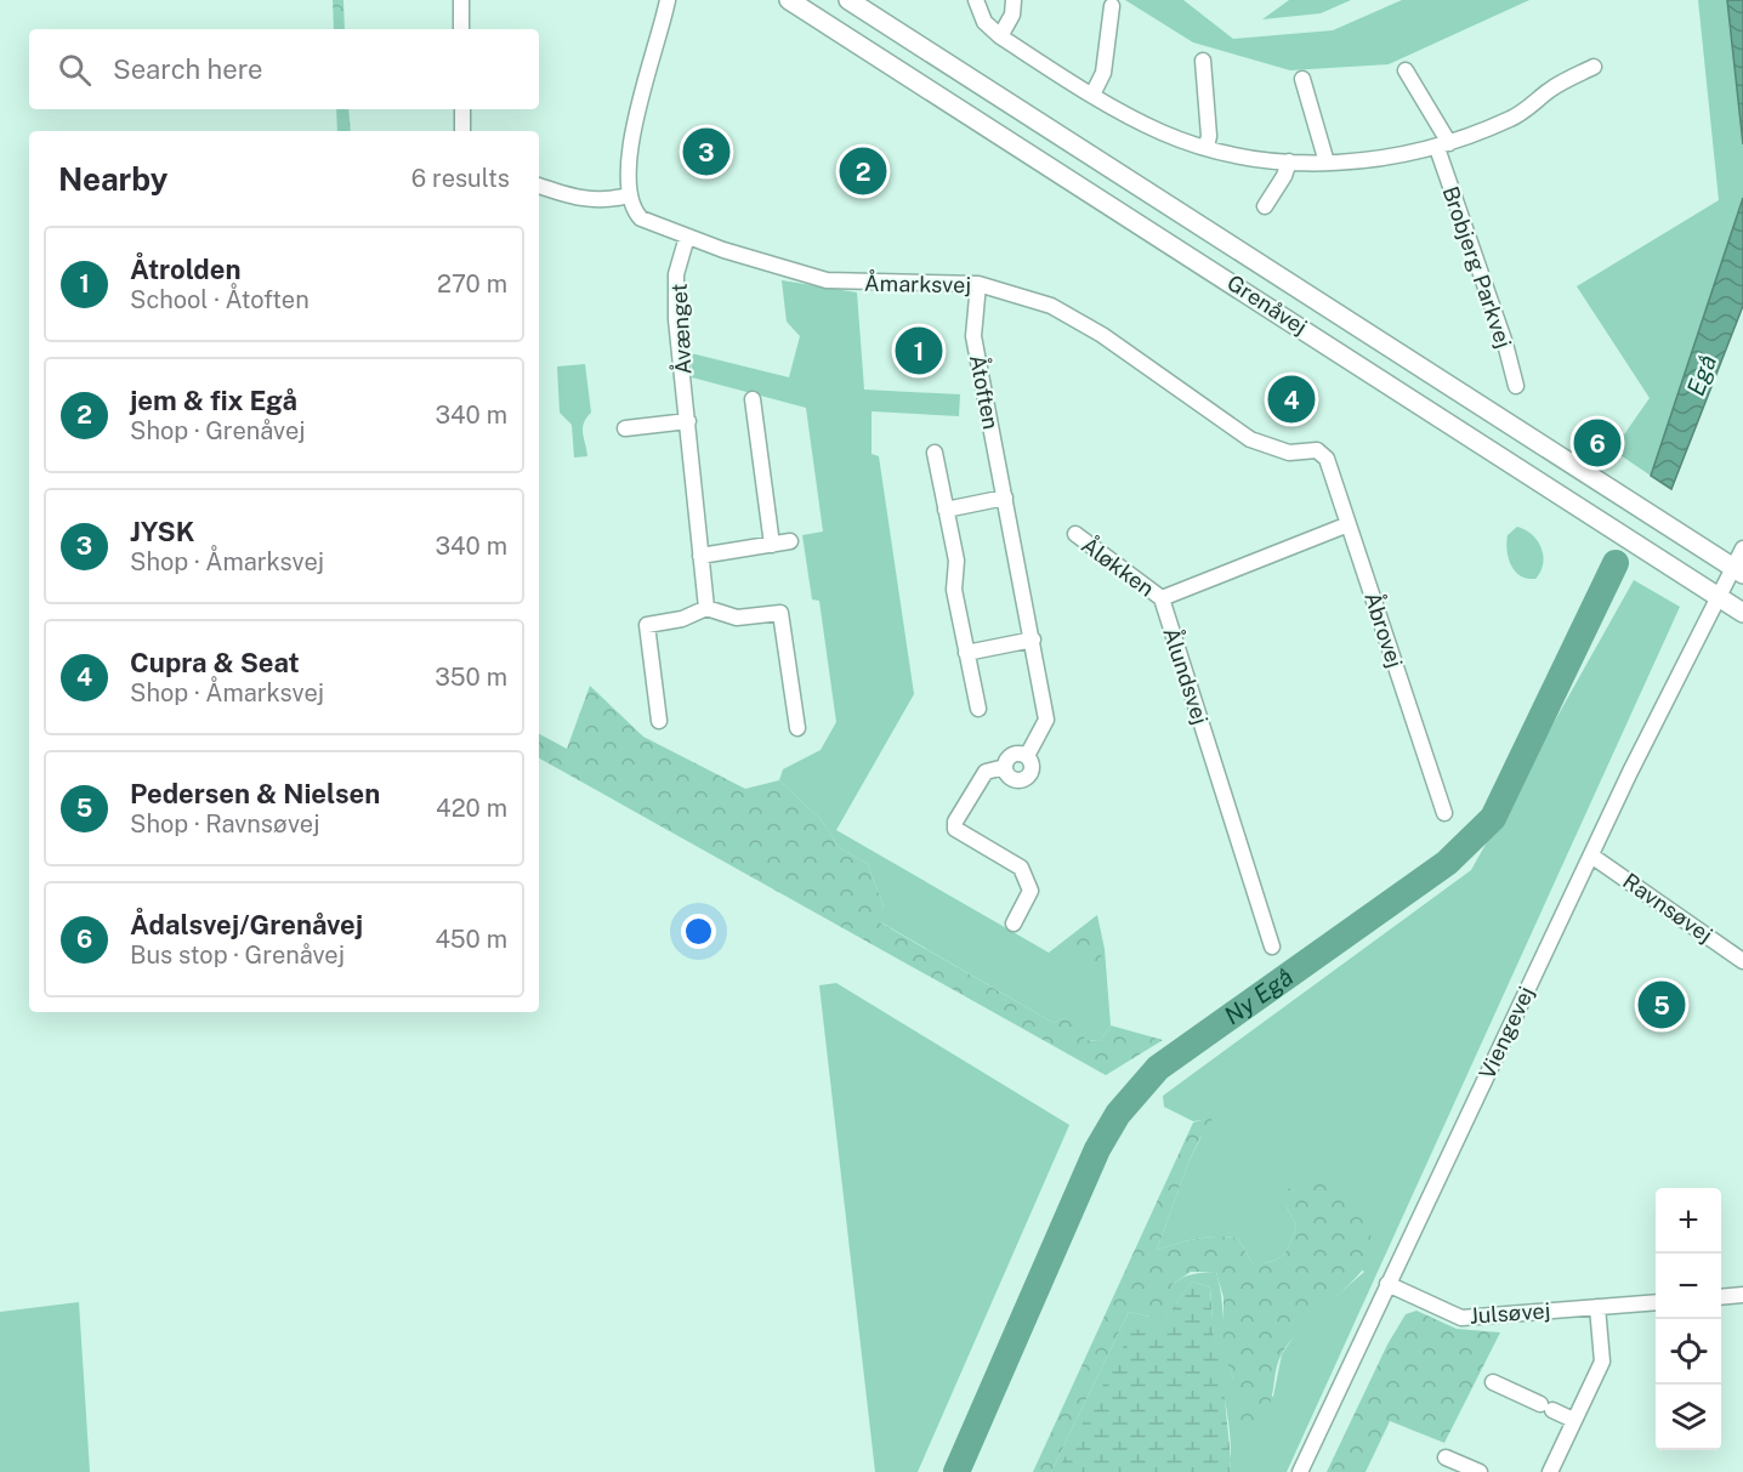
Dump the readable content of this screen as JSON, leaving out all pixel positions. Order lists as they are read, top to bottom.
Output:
{
  "streets": {
    "main road": ["Grenåvej"],
    "street": [
      "Brobjerg Parkvej",
      "Åmarksvej",
      "Åvænget",
      "Åtoften",
      "Åløkken",
      "Åbrovej",
      "Ålundsvej",
      "Ravnsøvej",
      "Viengevej",
      "Julsøvej"
    ]
  },
  "crossings": [
    ["Åmarksvej", "Åvænget"],
    ["Åmarksvej", "Åtoften"],
    ["Åmarksvej", "Åbrovej"],
    ["Grenåvej", "Viengevej"],
    ["Åløkken", "Ålundsvej"],
    ["Åbrovej", "Ålundsvej"],
    ["Ravnsøvej", "Viengevej"],
    ["Viengevej", "Julsøvej"]
  ],
  "water": ["Egå", "Ny Egå"],
  "page": {
    "search": "Search here",
    "pins": [
      "3",
      "2",
      "1",
      "4",
      "6",
      "5"
    ],
    "heading": ["Nearby", "6 results"],
    "list": [
      {
        "mark": "1",
        "name": "Åtrolden",
        "note": "School · Åtoften",
        "value": "270 m"
      },
      {
        "mark": "2",
        "name": "jem & fix Egå",
        "note": "Shop · Grenåvej",
        "value": "340 m"
      },
      {
        "mark": "3",
        "name": "JYSK",
        "note": "Shop · Åmarksvej",
        "value": "340 m"
      },
      {
        "mark": "4",
        "name": "Cupra & Seat",
        "note": "Shop · Åmarksvej",
        "value": "350 m"
      },
      {
        "mark": "5",
        "name": "Pedersen & Nielsen",
        "note": "Shop · Ravnsøvej",
        "value": "420 m"
      },
      {
        "mark": "6",
        "name": "Ådalsvej/Grenåvej",
        "note": "Bus stop · Grenåvej",
        "value": "450 m"
      }
    ],
    "map_buttons": ["+", "−"]
  }
}
